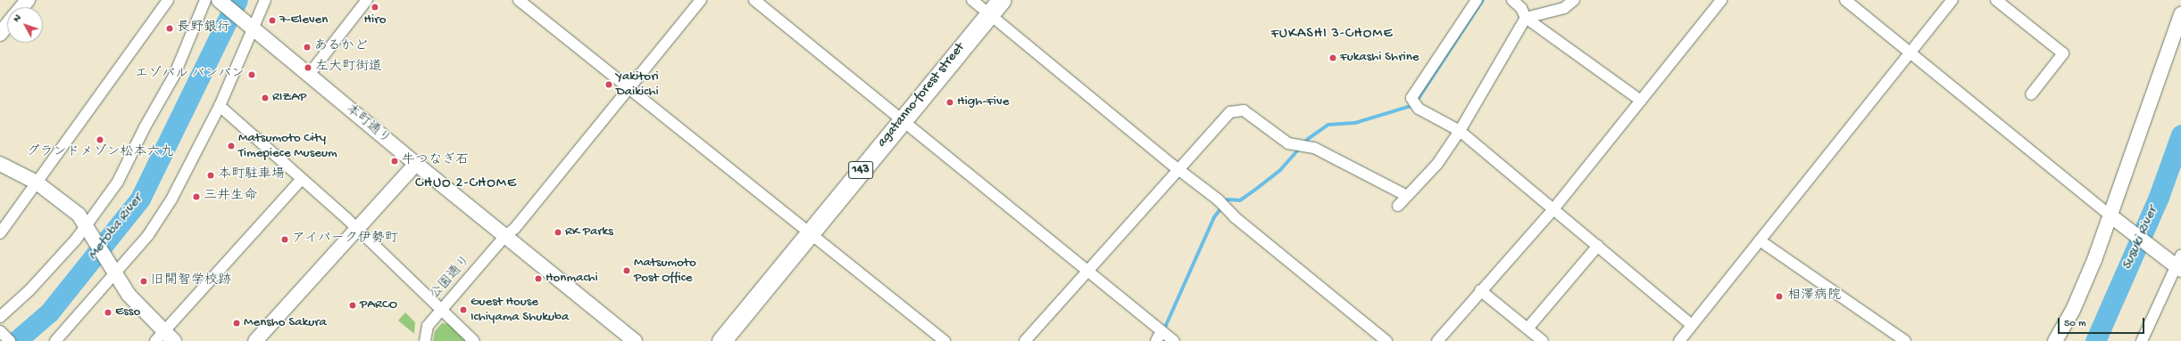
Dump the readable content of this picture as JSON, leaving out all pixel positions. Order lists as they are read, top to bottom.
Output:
{
  "streets": {
    "highway": ["agatanno-forest street", "143"],
    "street": ["本町通り", "公園通り"]
  },
  "crossings": [
    ["本町通り", "公園通り"]
  ],
  "districts": ["FUKASHI 3-CHOME", "CHUO 2-CHOME"],
  "water": ["Metoba River", "Susuki River"],
  "places": [
    "Hiro",
    "7-Eleven",
    "長野銀行",
    "あるかど",
    "Fukashi Shrine",
    "左大町街道",
    "エゾバル バンバン",
    "Yakitori Daikichi",
    "RIZAP",
    "High-Five",
    "グランドメゾン松本六九",
    "Matsumoto City Timepiece Museum",
    "牛つなぎ石",
    "本町駐車場",
    "三井生命",
    "RK Parks",
    "アイパーク伊勢町",
    "Matsumoto Post Office",
    "Honmachi",
    "旧開智学校跡",
    "相澤病院",
    "PARCO",
    "Guest House Ichiyama Shukuba",
    "Esso",
    "Mensho Sakura"
  ],
  "scale_bar": "50 m",
  "north": "top left"
}
